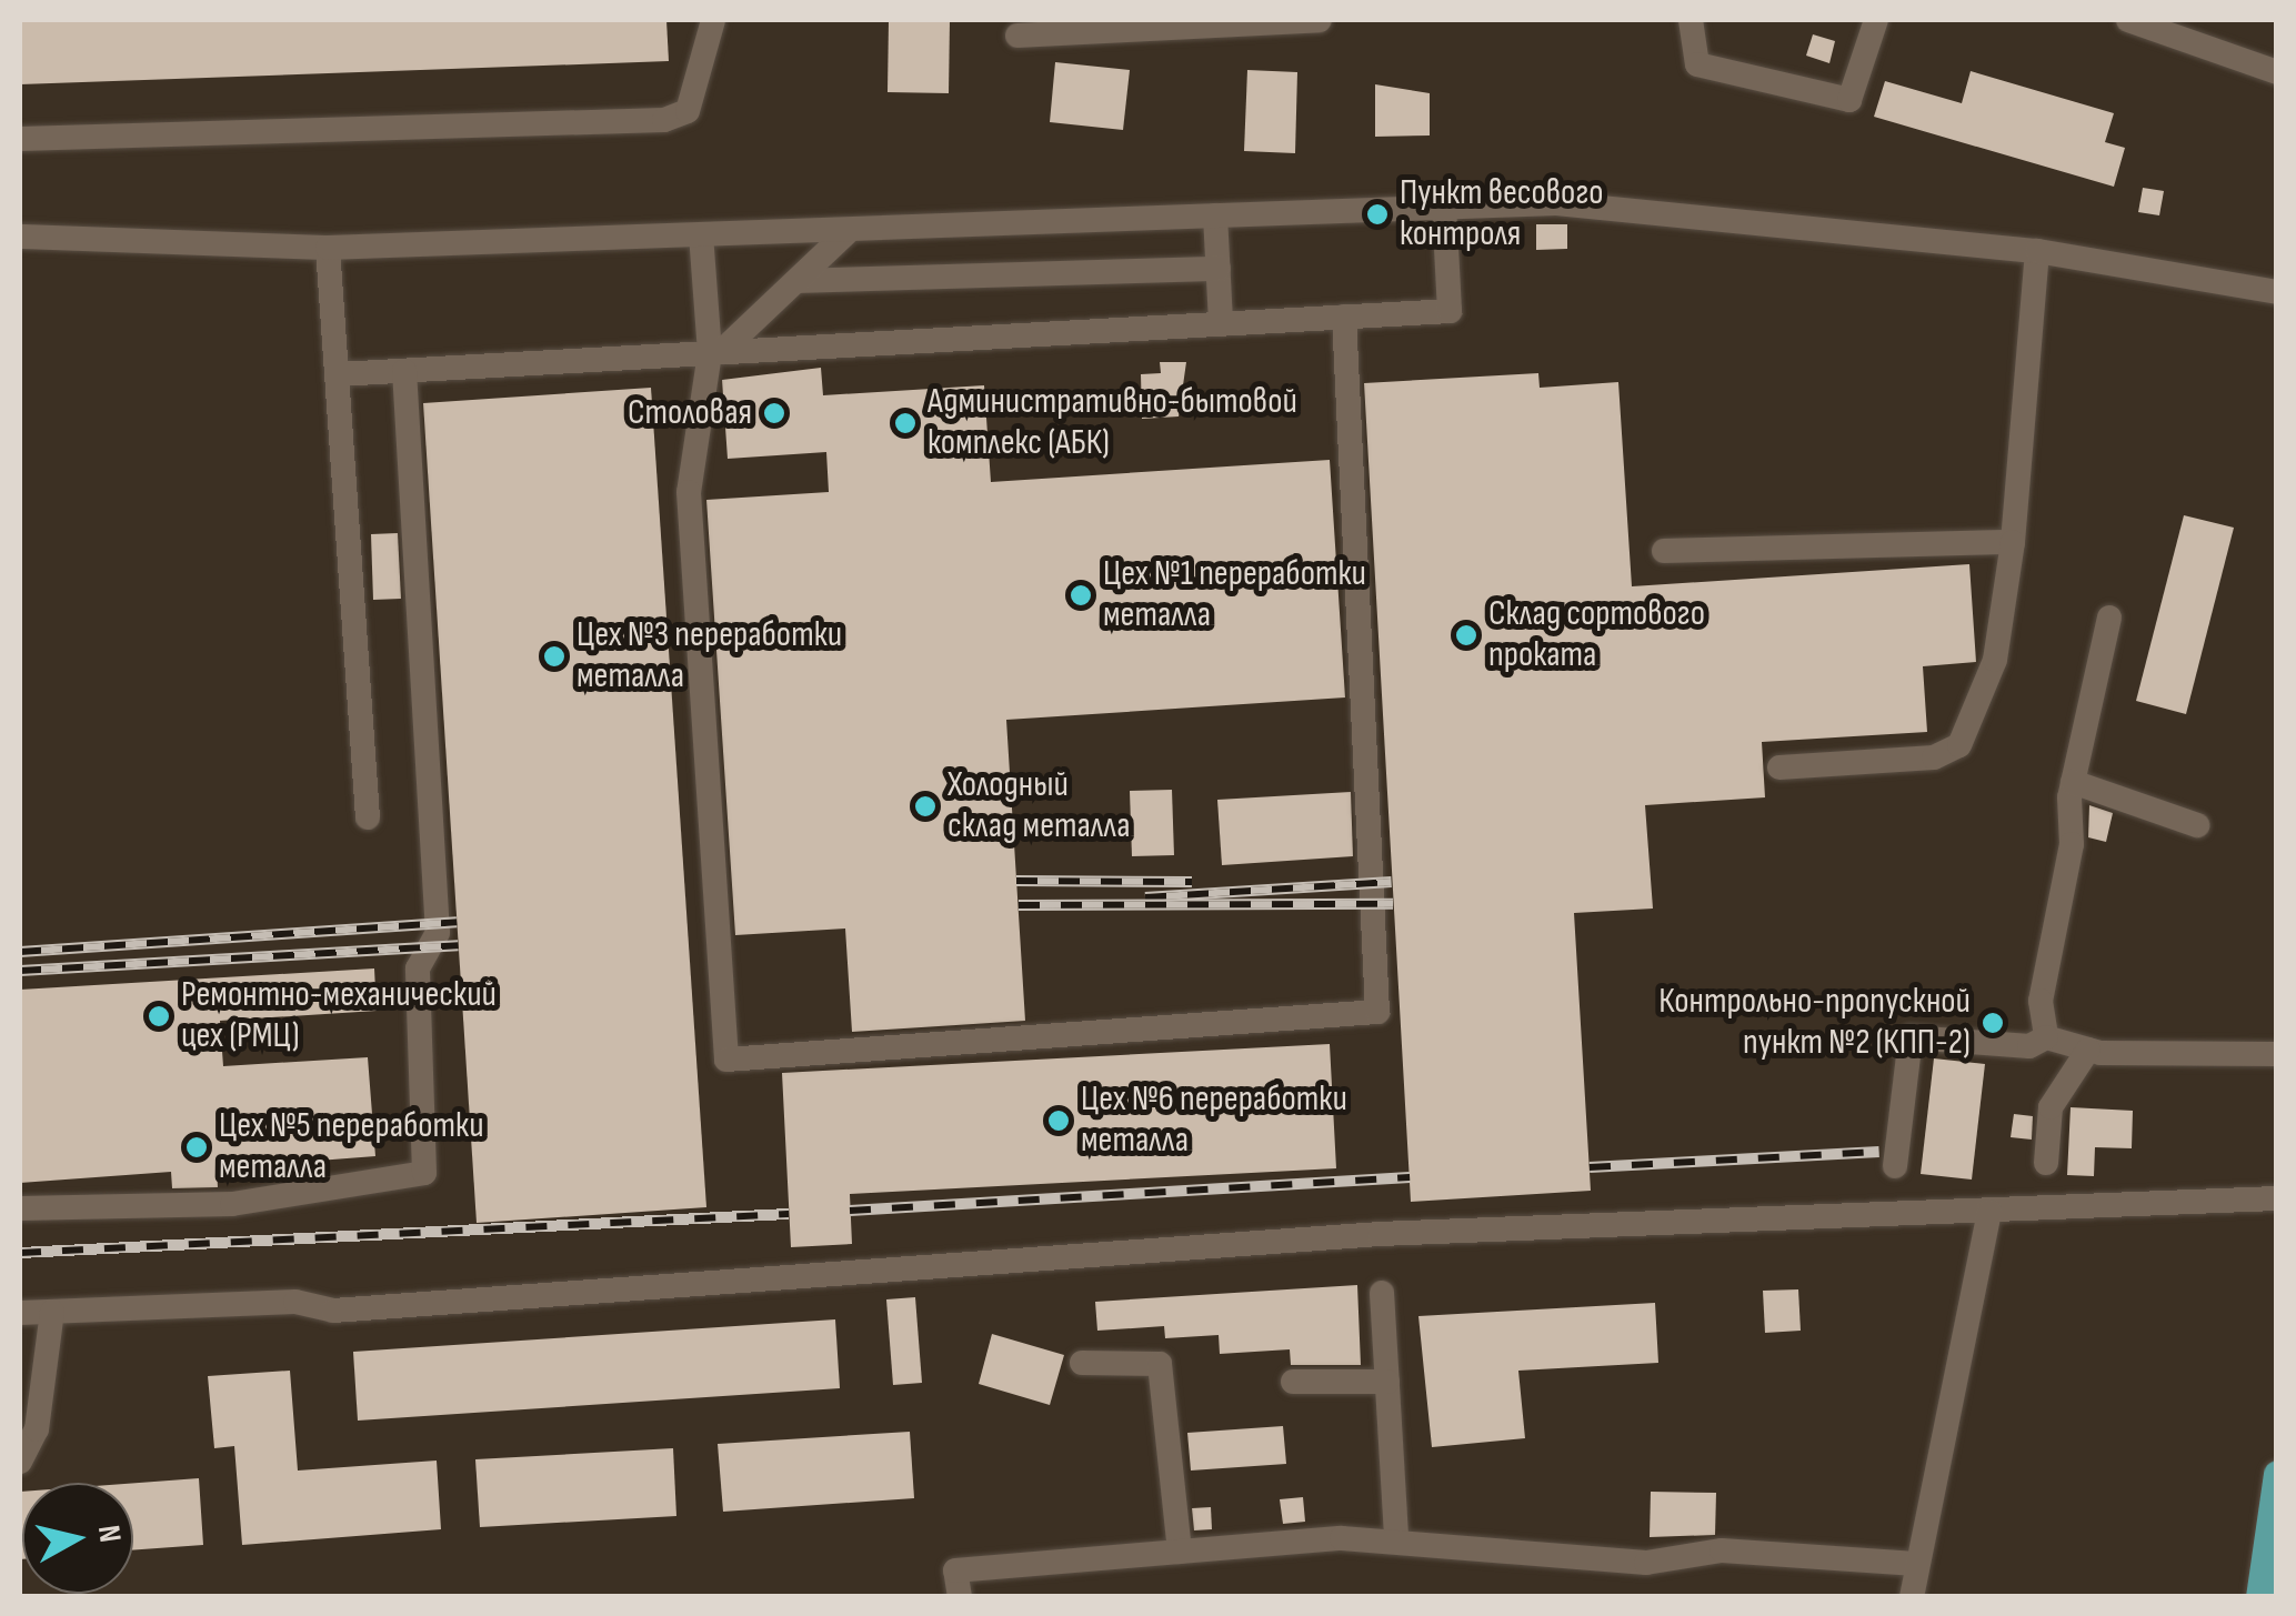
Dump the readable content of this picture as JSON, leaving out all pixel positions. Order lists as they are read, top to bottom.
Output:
{
  "places": [
    "Пункт весового контроля",
    "Столовая",
    "Административно-бытовой комплекс (АБК)",
    "Цех №1 переработки металла",
    "Склад сортового проката",
    "Цех №3 переработки металла",
    "Холодный склад металла",
    "Ремонтно-механический цех (РМЦ)",
    "Контрольно-пропускной пункт №2 (КПП-2)",
    "Цех №6 переработки металла",
    "Цех №5 переработки металла"
  ],
  "north": "right"
}
